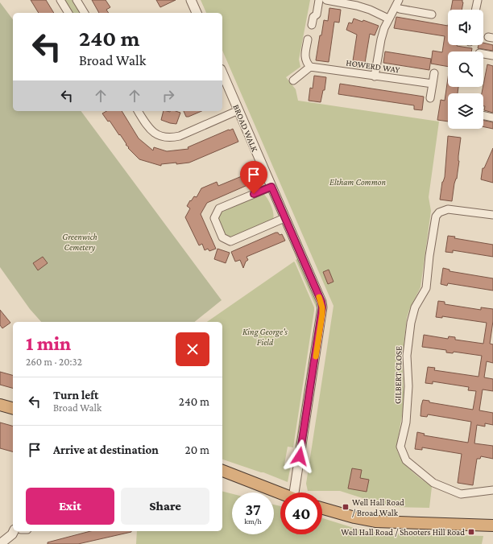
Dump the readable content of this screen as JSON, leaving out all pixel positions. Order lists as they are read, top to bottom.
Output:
{
  "streets": {
    "street": ["HOWERD WAY", "BROAD WALK", "GILBERT CLOSE"]
  },
  "parks": ["Eltham Common", "Greenwich Cemetery", "King George's Field"],
  "places": {
    "transit": ["Well Hall Road / Broad Walk", "Well Hall Road / Shooters Hill Road"]
  },
  "page": {
    "turn": ["240 m", "Broad Walk"],
    "heading": ["1 min", "260 m · 20:32"],
    "list": [
      {
        "name": "Turn left",
        "note": "Broad Walk",
        "value": "240 m"
      },
      {
        "name": "Arrive at destination",
        "value": "20 m"
      }
    ],
    "buttons": ["Exit", "Share"],
    "speed": "37 km/h",
    "limit": "40"
  }
}
